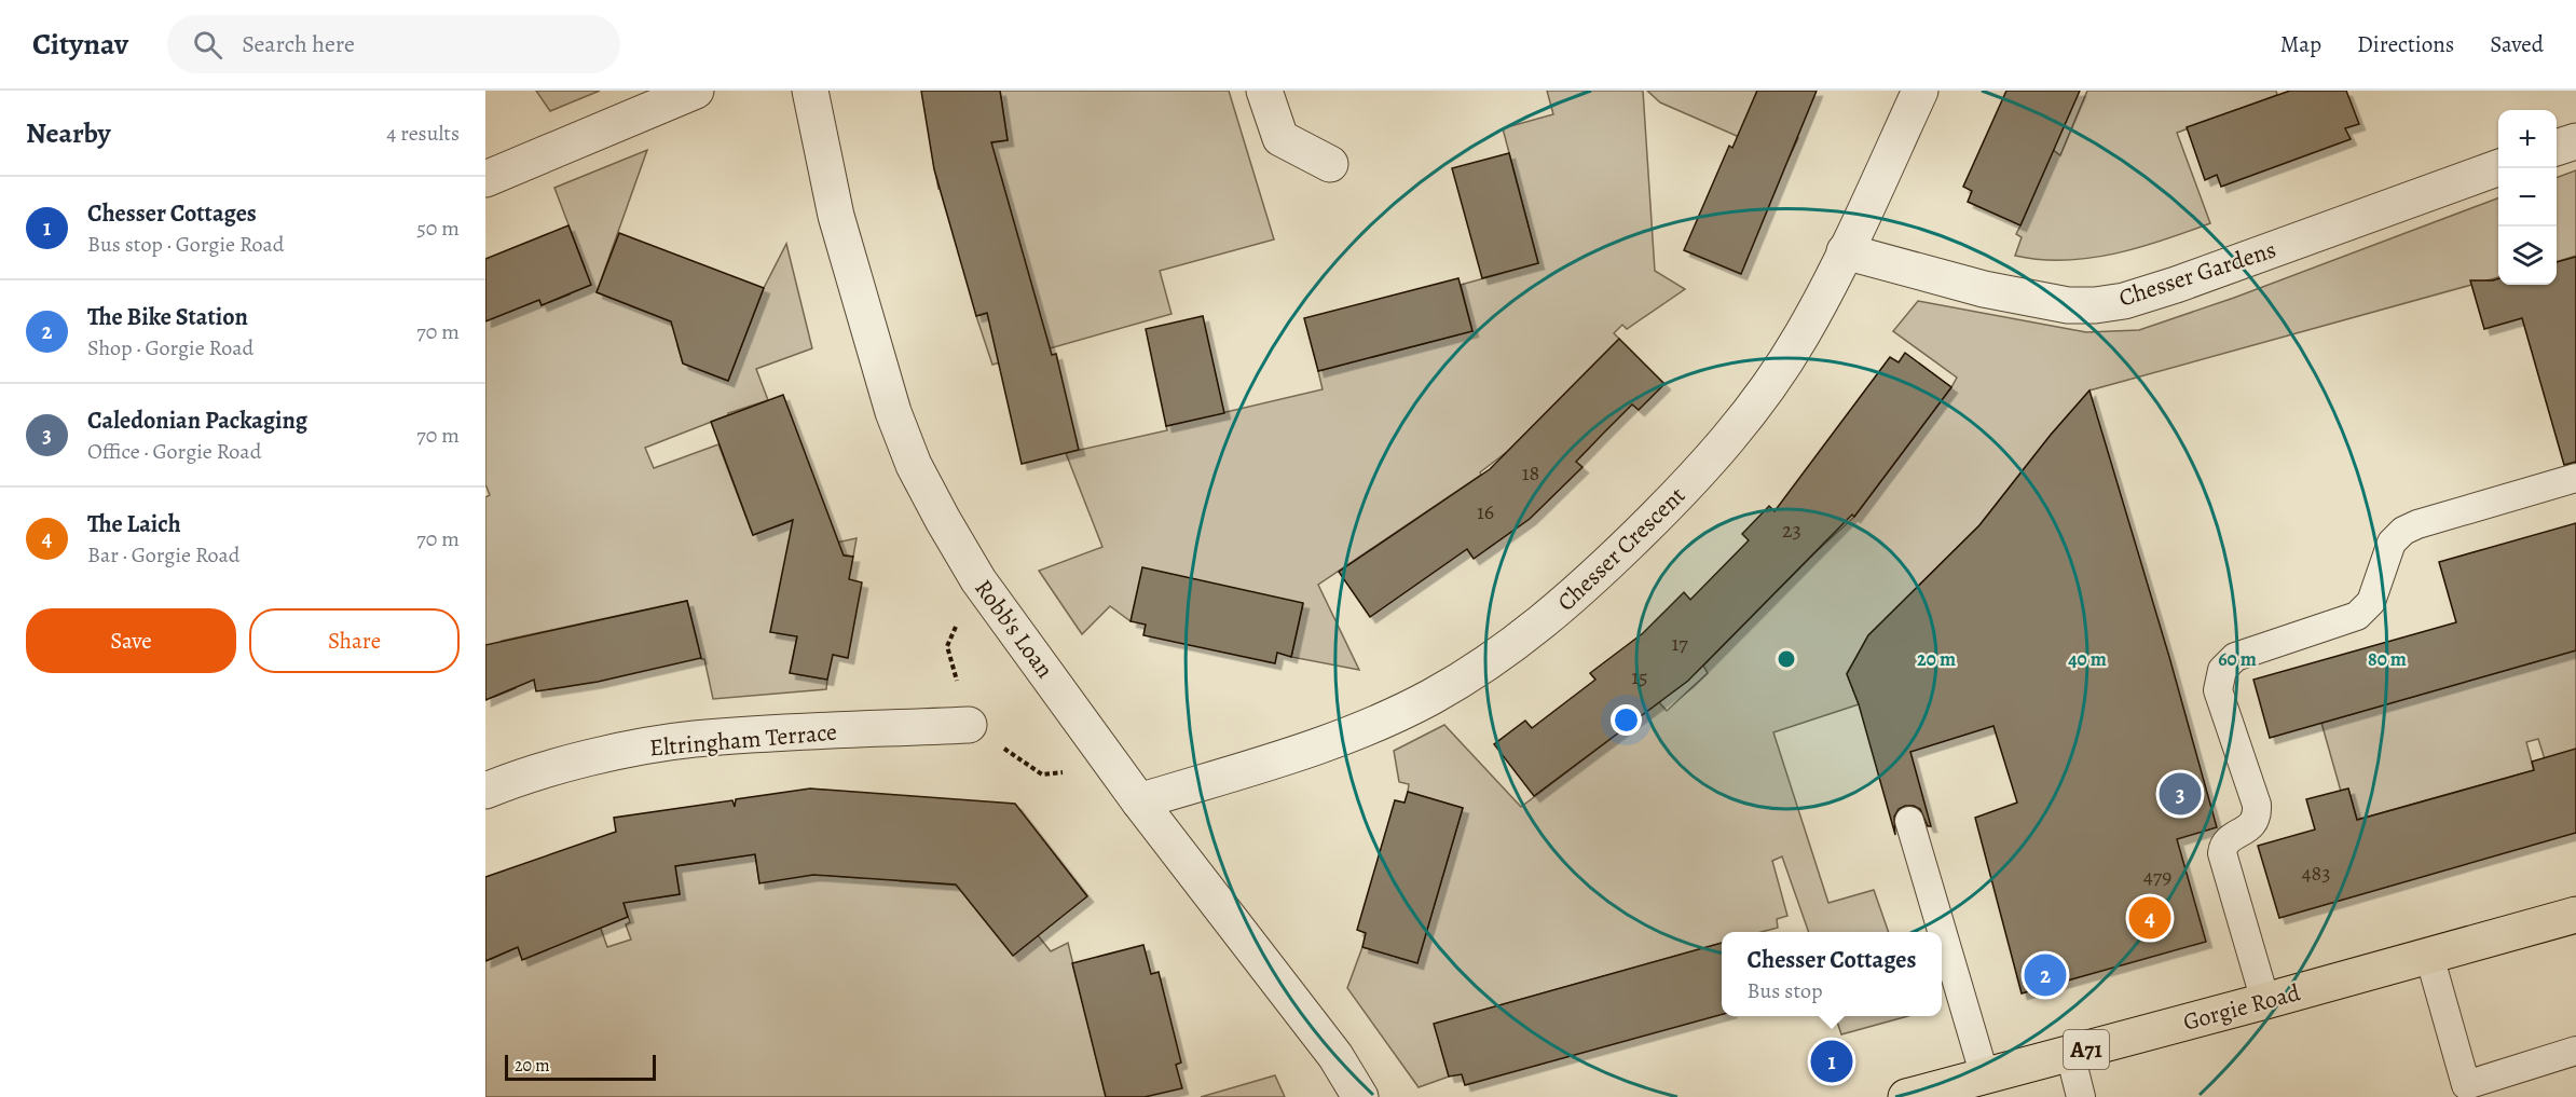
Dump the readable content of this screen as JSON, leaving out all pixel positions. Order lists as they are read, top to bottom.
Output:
{
  "streets": {
    "main road": ["Gorgie Road", "A71"],
    "street": [
      "Chesser Gardens",
      "Chesser Crescent",
      "Robb's Loan",
      "Eltringham Terrace"
    ]
  },
  "crossings": [
    ["Chesser Gardens", "Chesser Crescent"],
    ["Chesser Crescent", "Robb's Loan"]
  ],
  "house_numbers": [
    "18",
    "16",
    "23",
    "17",
    "15",
    "483",
    "479"
  ],
  "scale_bar": "20 m",
  "page": {
    "header": "Citynav",
    "search": "Search here",
    "nav": ["Map", "Directions", "Saved"],
    "heading": ["Nearby", "4 results"],
    "map_buttons": ["+", "−"],
    "list": [
      {
        "mark": "1",
        "name": "Chesser Cottages",
        "note": "Bus stop · Gorgie Road",
        "value": "50 m"
      },
      {
        "mark": "2",
        "name": "The Bike Station",
        "note": "Shop · Gorgie Road",
        "value": "70 m"
      },
      {
        "mark": "3",
        "name": "Caledonian Packaging",
        "note": "Office · Gorgie Road",
        "value": "70 m"
      },
      {
        "mark": "4",
        "name": "The Laich",
        "note": "Bar · Gorgie Road",
        "value": "70 m"
      }
    ],
    "buttons": ["Save", "Share"],
    "pins": [
      "3",
      "4",
      "2",
      "1"
    ],
    "popup": ["Chesser Cottages", "Bus stop"],
    "scale": "20 m"
  },
  "rings": [
    "20 m",
    "40 m",
    "60 m",
    "80 m"
  ]
}
